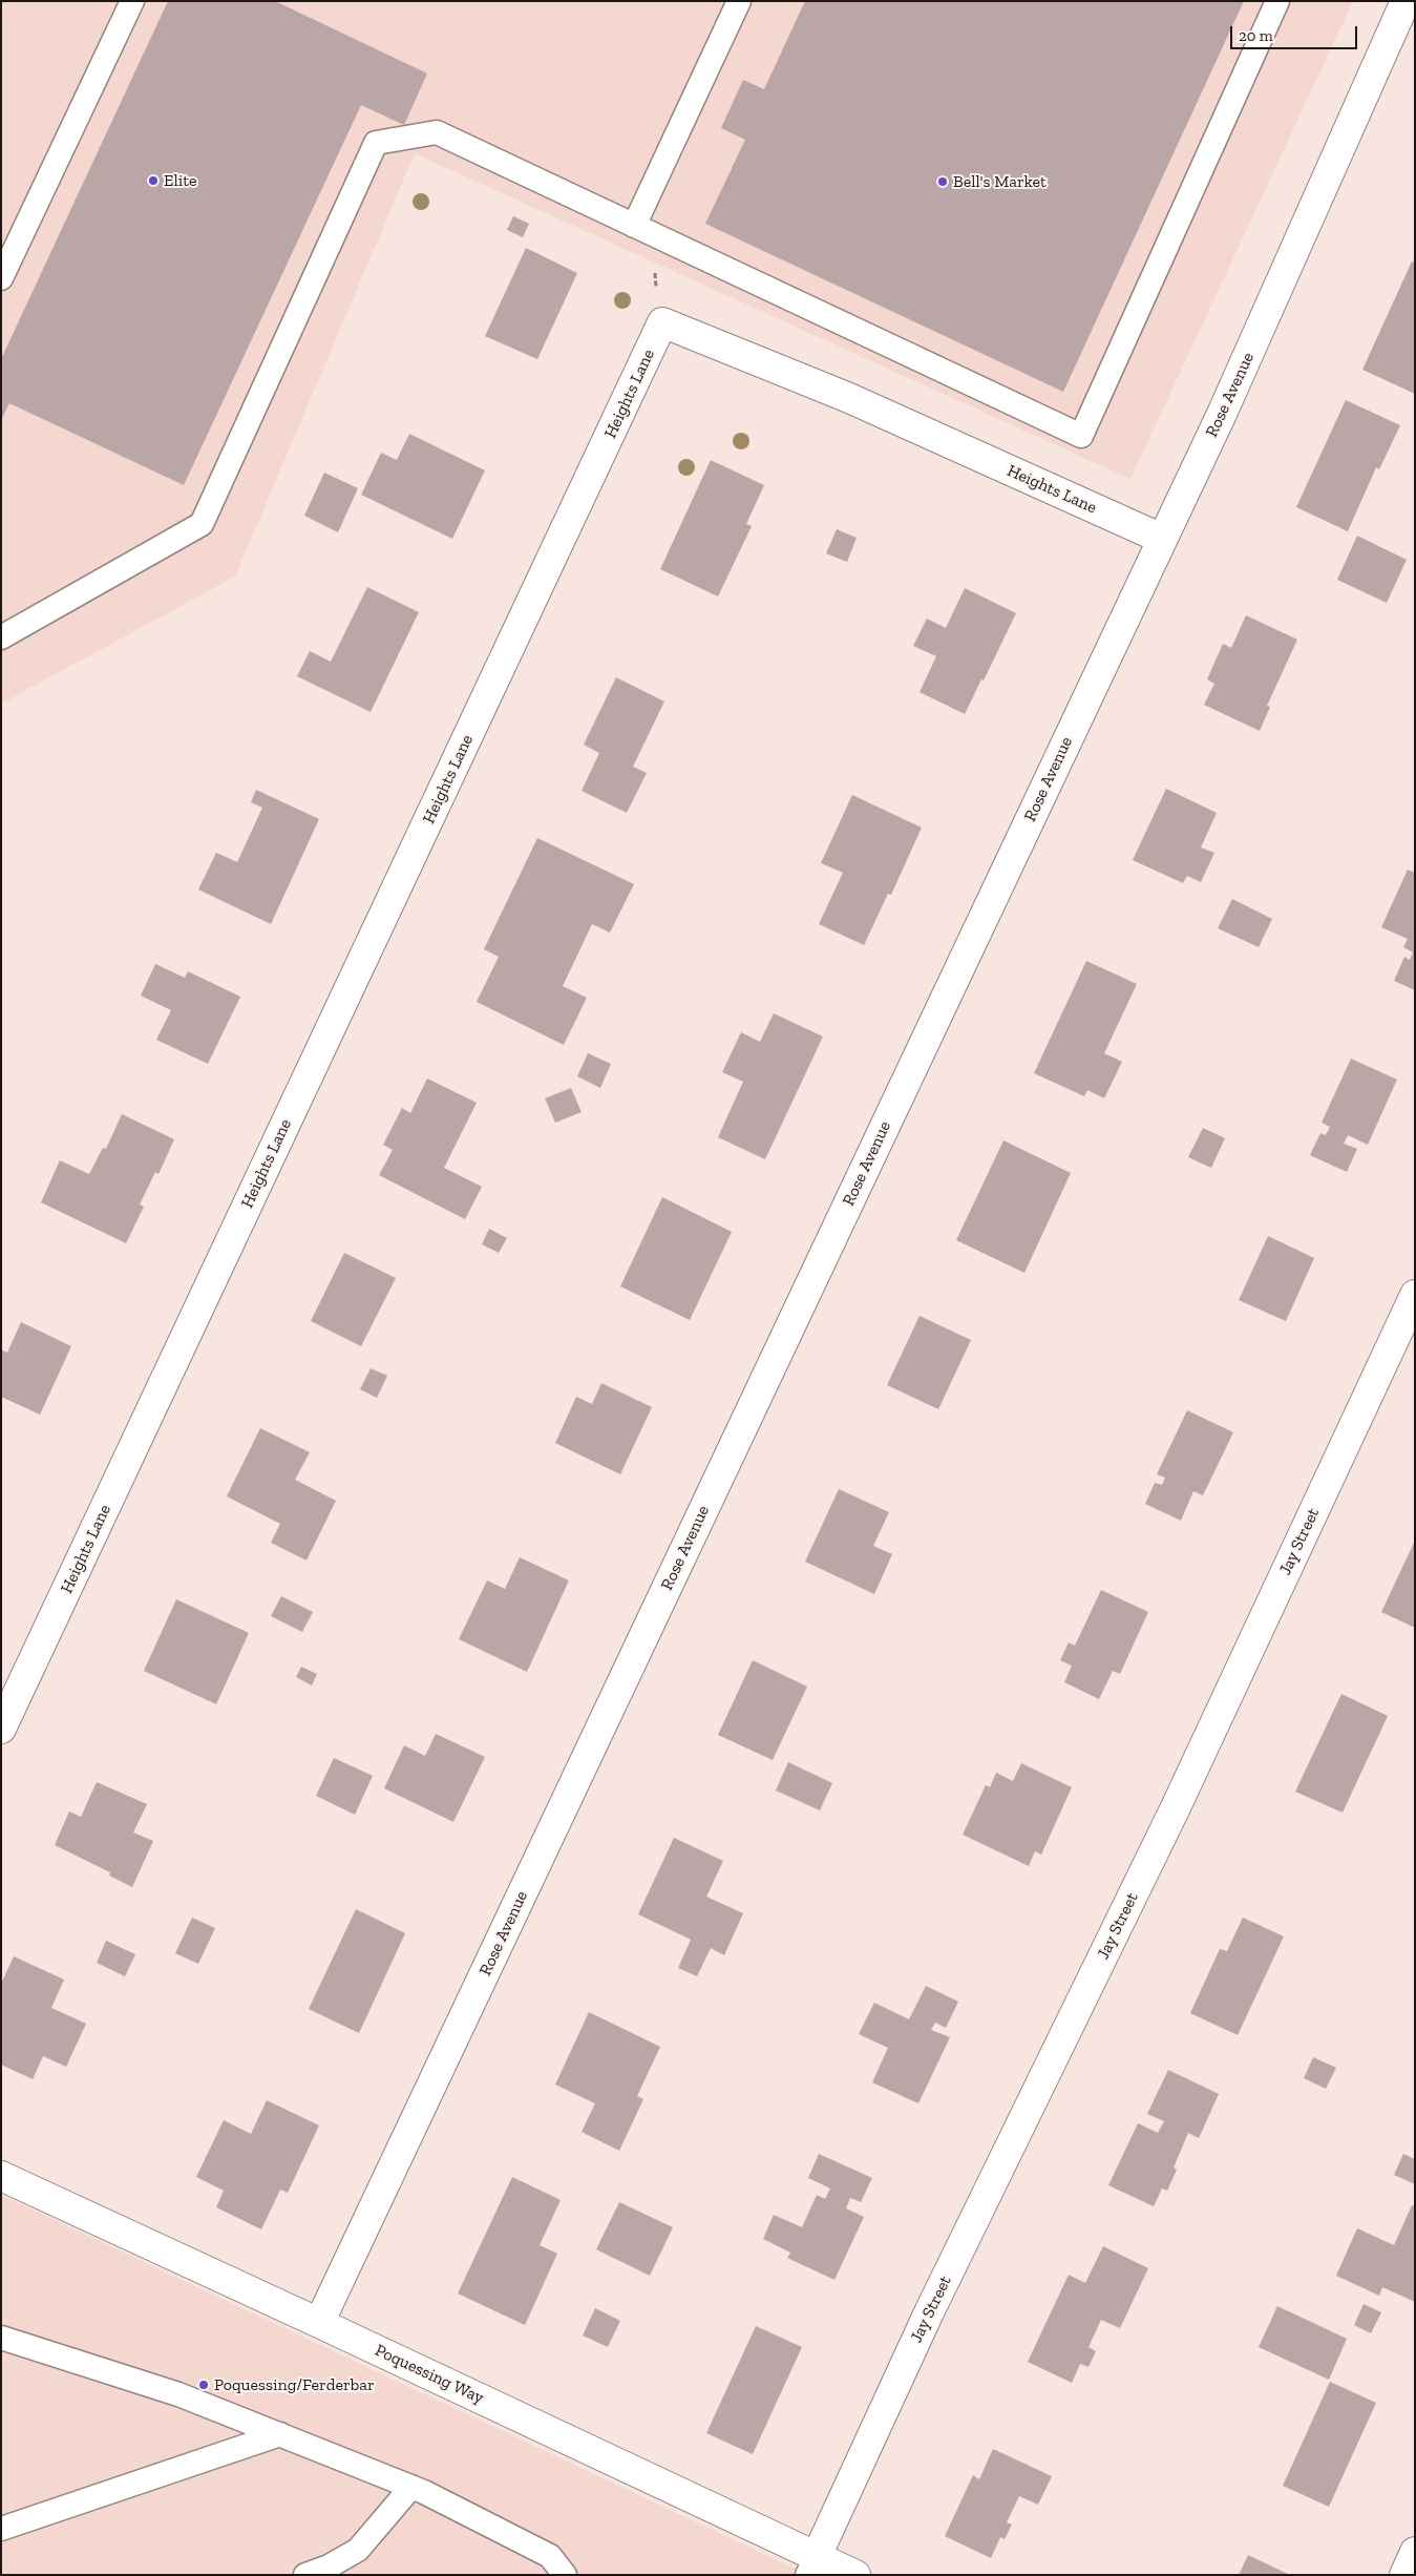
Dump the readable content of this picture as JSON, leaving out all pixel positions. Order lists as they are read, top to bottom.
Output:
{
  "streets": {
    "street": [
      "Heights Lane",
      "Rose Avenue",
      "Jay Street",
      "Poquessing Way"
    ]
  },
  "crossings": [
    ["Heights Lane", "Rose Avenue"],
    ["Rose Avenue", "Poquessing Way"],
    ["Jay Street", "Poquessing Way"]
  ],
  "places": ["Elite", "Bell's Market", "Poquessing/Ferderbar"],
  "scale_bar": "20 m"
}
